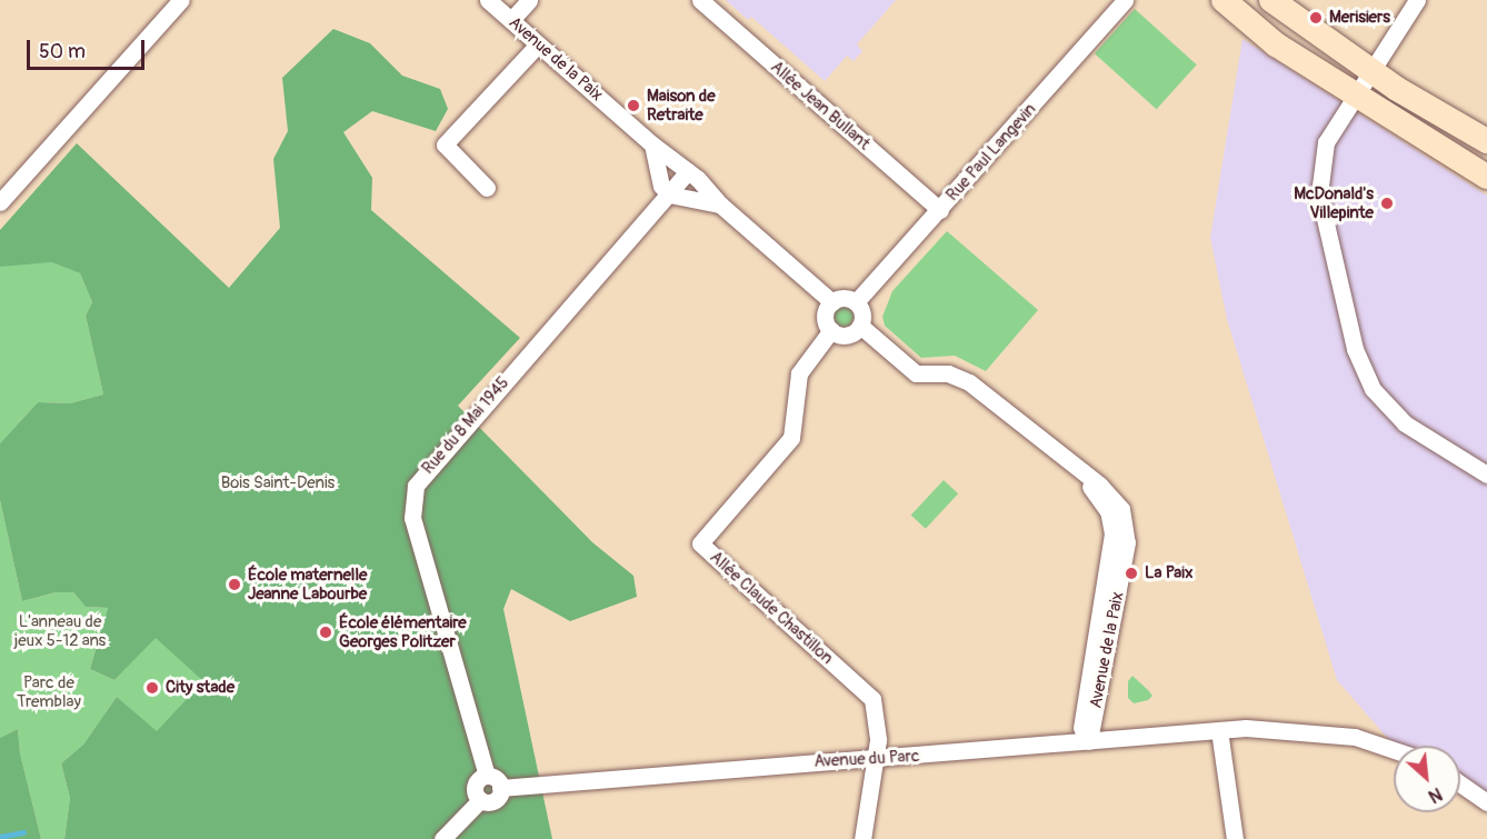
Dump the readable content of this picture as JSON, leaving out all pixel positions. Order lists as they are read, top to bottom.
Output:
{
  "streets": {
    "street": [
      "Avenue de la Paix",
      "Allée Jean Bullant",
      "Rue Paul Langevin",
      "Rue du 8 Mai 1945",
      "Allée Claude Chastillon",
      "Avenue du Parc"
    ]
  },
  "crossings": [
    ["Avenue de la Paix", "Rue Paul Langevin"],
    ["Avenue de la Paix", "Rue du 8 Mai 1945"],
    ["Avenue de la Paix", "Allée Claude Chastillon"],
    ["Avenue de la Paix", "Avenue du Parc"],
    ["Allée Jean Bullant", "Rue Paul Langevin"],
    ["Rue Paul Langevin", "Allée Claude Chastillon"],
    ["Rue du 8 Mai 1945", "Avenue du Parc"],
    ["Allée Claude Chastillon", "Avenue du Parc"]
  ],
  "parks": ["Bois Saint-Denis", "L'anneau de jeux 5-12 ans", "Parc de Tremblay"],
  "places": [
    "Merisiers",
    "Maison de Retraite",
    "McDonald's Villepinte",
    "La Paix",
    "École maternelle Jeanne Labourbe",
    "École élémentaire Georges Politzer",
    "City stade"
  ],
  "scale_bar": "50 m",
  "north": "bottom right"
}
